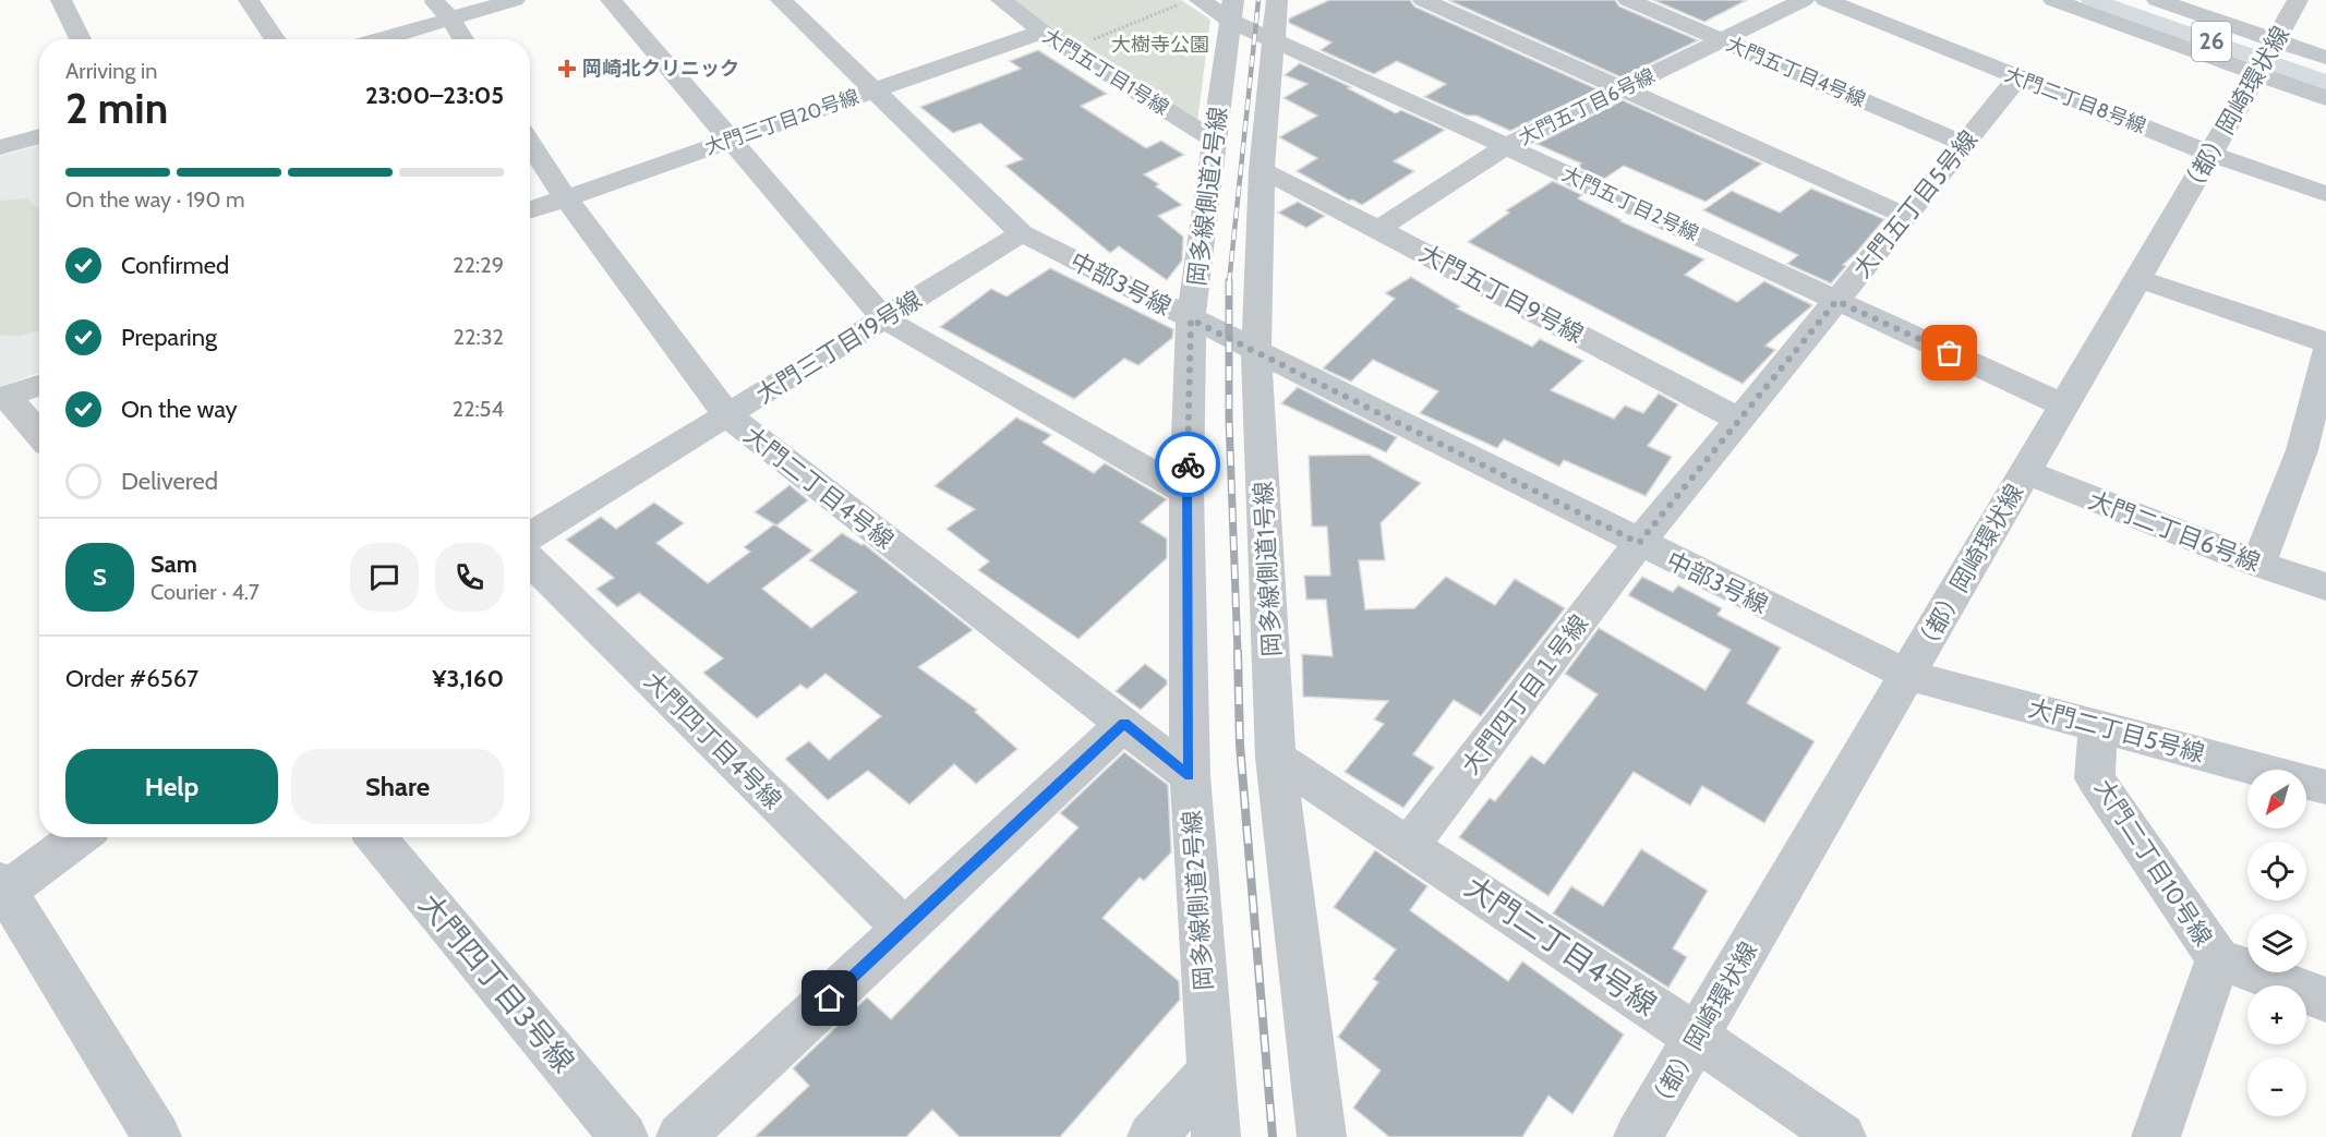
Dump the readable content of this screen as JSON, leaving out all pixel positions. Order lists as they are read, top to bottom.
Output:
{
  "streets": {
    "main road": ["26"],
    "street": [
      "大門五丁目1号線",
      "大門五丁目4号線",
      "大門二丁目8号線",
      "大門五丁目6号線",
      "（都）岡崎環状線",
      "大門三丁目20号線",
      "岡多線側道2号線",
      "大門五丁目2号線",
      "大門五丁目5号線",
      "中部3号線",
      "大門五丁目9号線",
      "大門三丁目19号線",
      "大門二丁目4号線",
      "大門二丁目6号線",
      "岡多線側道1号線",
      "大門四丁目１号線",
      "大門二丁目5号線",
      "大門四丁目4号線",
      "大門二丁目10号線",
      "大門四丁目3号線"
    ]
  },
  "crossings": [
    ["大門五丁目1号線", "大門三丁目20号線"],
    ["大門五丁目1号線", "岡多線側道2号線"],
    ["大門五丁目4号線", "大門五丁目6号線"],
    ["大門五丁目4号線", "大門五丁目5号線"],
    ["大門二丁目8号線", "（都）岡崎環状線"],
    ["大門二丁目8号線", "大門五丁目5号線"],
    ["大門五丁目6号線", "大門五丁目2号線"],
    ["大門五丁目6号線", "大門五丁目9号線"],
    ["（都）岡崎環状線", "大門五丁目2号線"],
    ["（都）岡崎環状線", "中部3号線"],
    ["（都）岡崎環状線", "大門二丁目4号線"],
    ["（都）岡崎環状線", "大門二丁目6号線"],
    ["（都）岡崎環状線", "大門二丁目5号線"],
    ["大門三丁目20号線", "中部3号線"],
    ["大門三丁目20号線", "大門二丁目4号線"],
    ["岡多線側道2号線", "大門五丁目2号線"],
    ["岡多線側道2号線", "中部3号線"],
    ["岡多線側道2号線", "大門二丁目4号線"],
    ["大門五丁目2号線", "大門五丁目5号線"],
    ["大門五丁目2号線", "岡多線側道1号線"],
    ["大門五丁目5号線", "中部3号線"],
    ["大門五丁目5号線", "大門五丁目9号線"],
    ["大門五丁目5号線", "大門四丁目１号線"],
    ["中部3号線", "大門三丁目19号線"],
    ["中部3号線", "岡多線側道1号線"],
    ["中部3号線", "大門四丁目１号線"],
    ["中部3号線", "大門二丁目5号線"],
    ["大門五丁目9号線", "岡多線側道1号線"],
    ["大門三丁目19号線", "大門二丁目4号線"],
    ["大門二丁目4号線", "岡多線側道1号線"],
    ["大門二丁目4号線", "大門四丁目１号線"],
    ["大門二丁目5号線", "大門二丁目10号線"]
  ],
  "parks": ["大樹寺公園"],
  "places": {
    "health": ["岡崎北クリニック"]
  },
  "north": "bottom left",
  "page": {
    "heading": ["2 min", "Arriving in", "23:00–23:05"],
    "panel": [
      "Sam",
      "Courier · 4.7",
      "Order #6567",
      "¥3,160"
    ],
    "bar": "On the way · 190 m",
    "list": [
      ["Confirmed", "22:29"],
      ["Preparing", "22:32"],
      ["On the way", "22:54"],
      "Delivered"
    ],
    "round": "S",
    "buttons": ["Help", "Share"],
    "map_buttons": ["+", "−"]
  }
}
